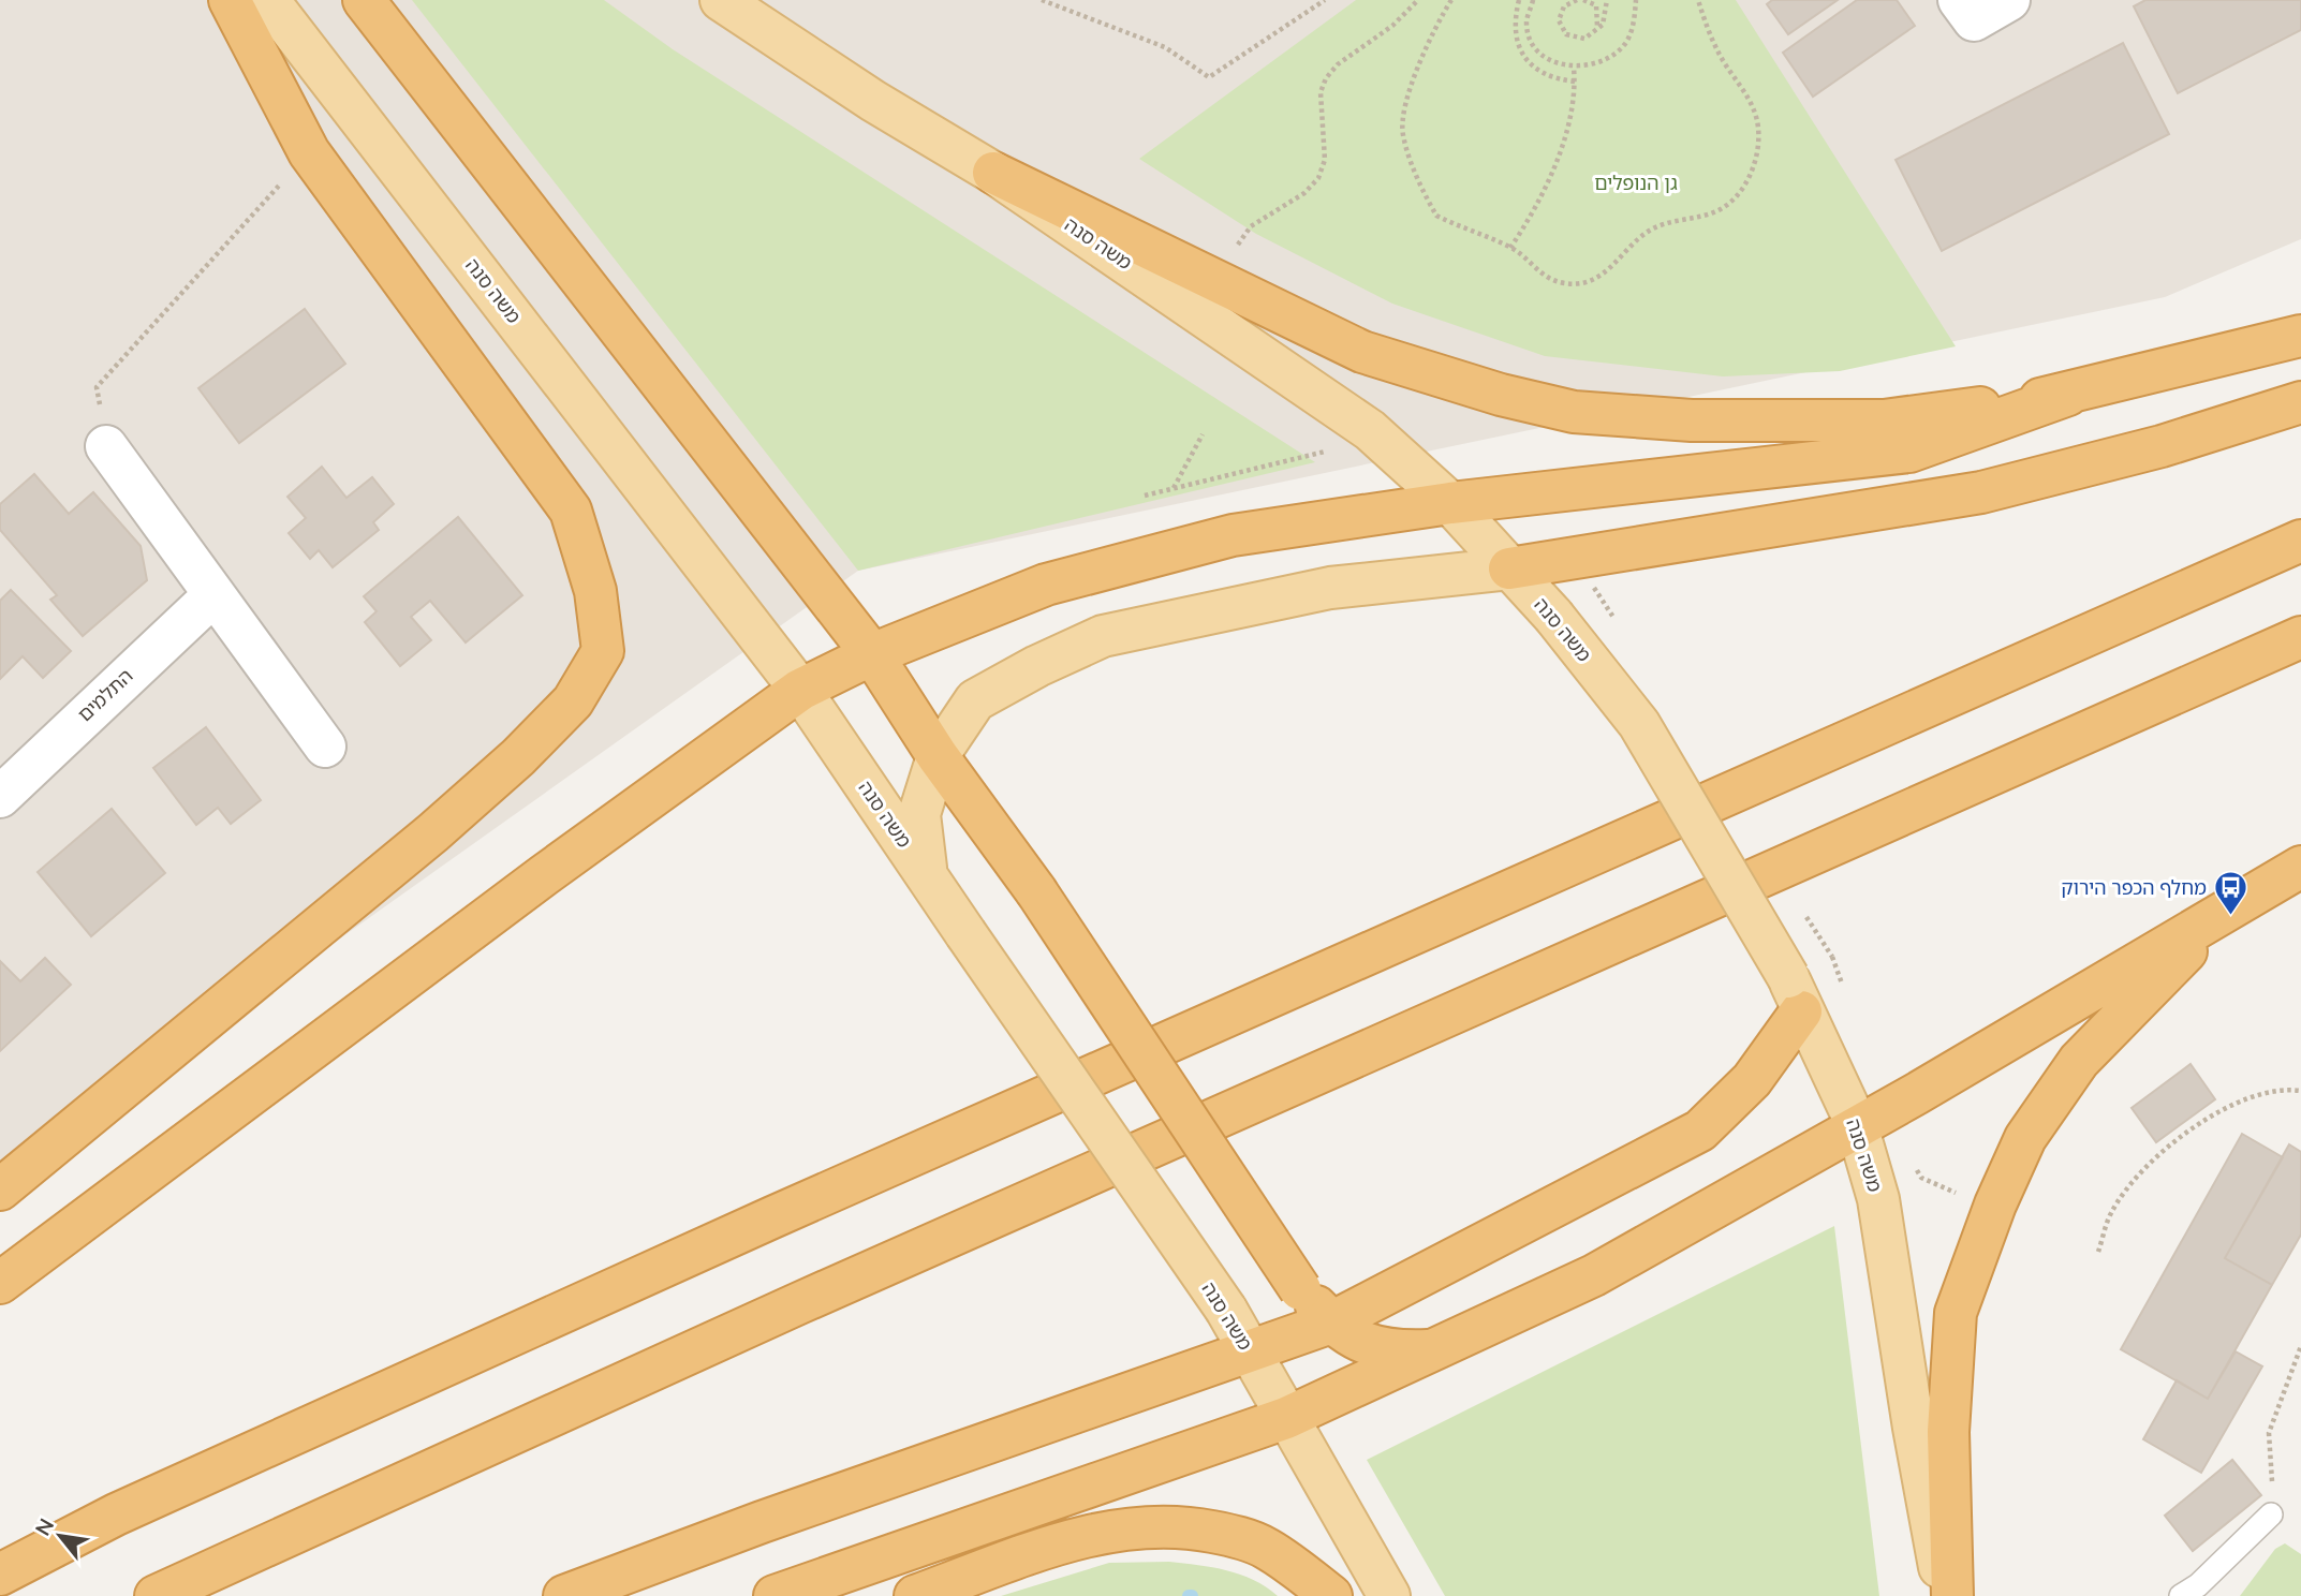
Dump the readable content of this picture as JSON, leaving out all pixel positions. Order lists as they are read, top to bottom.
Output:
{
  "streets": {
    "main road": ["משה סנה"],
    "street": ["התלמים"]
  },
  "parks": ["גן הנופלים"],
  "places": {
    "bus stop": ["מחלף הכפר הירוק"]
  },
  "north": "top left"
}
